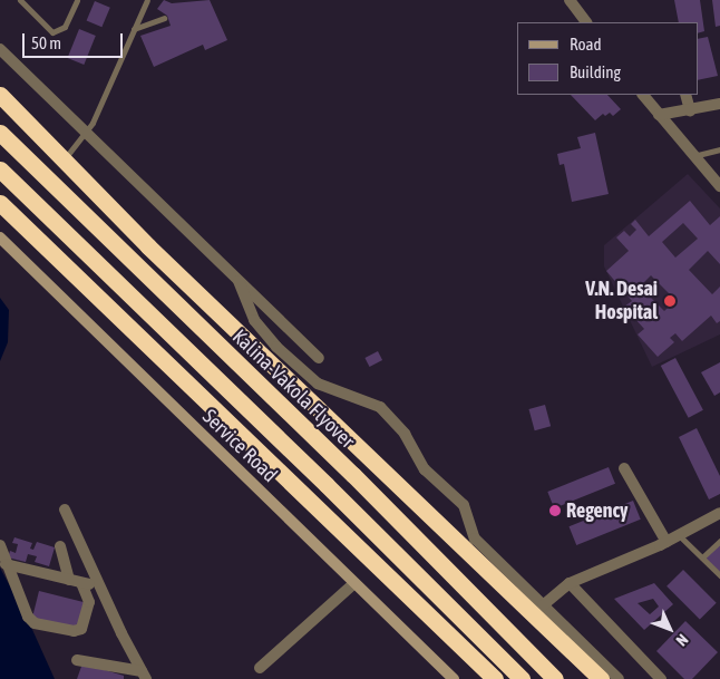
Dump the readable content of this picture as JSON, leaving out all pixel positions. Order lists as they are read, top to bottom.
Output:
{
  "streets": {
    "highway": ["Kalina-Vakola Flyover"],
    "street": ["Service Road"]
  },
  "places": ["V.N. Desai Hospital", "Regency"],
  "legend": ["Road", "Building"],
  "scale_bar": "50 m",
  "north": "bottom right"
}
